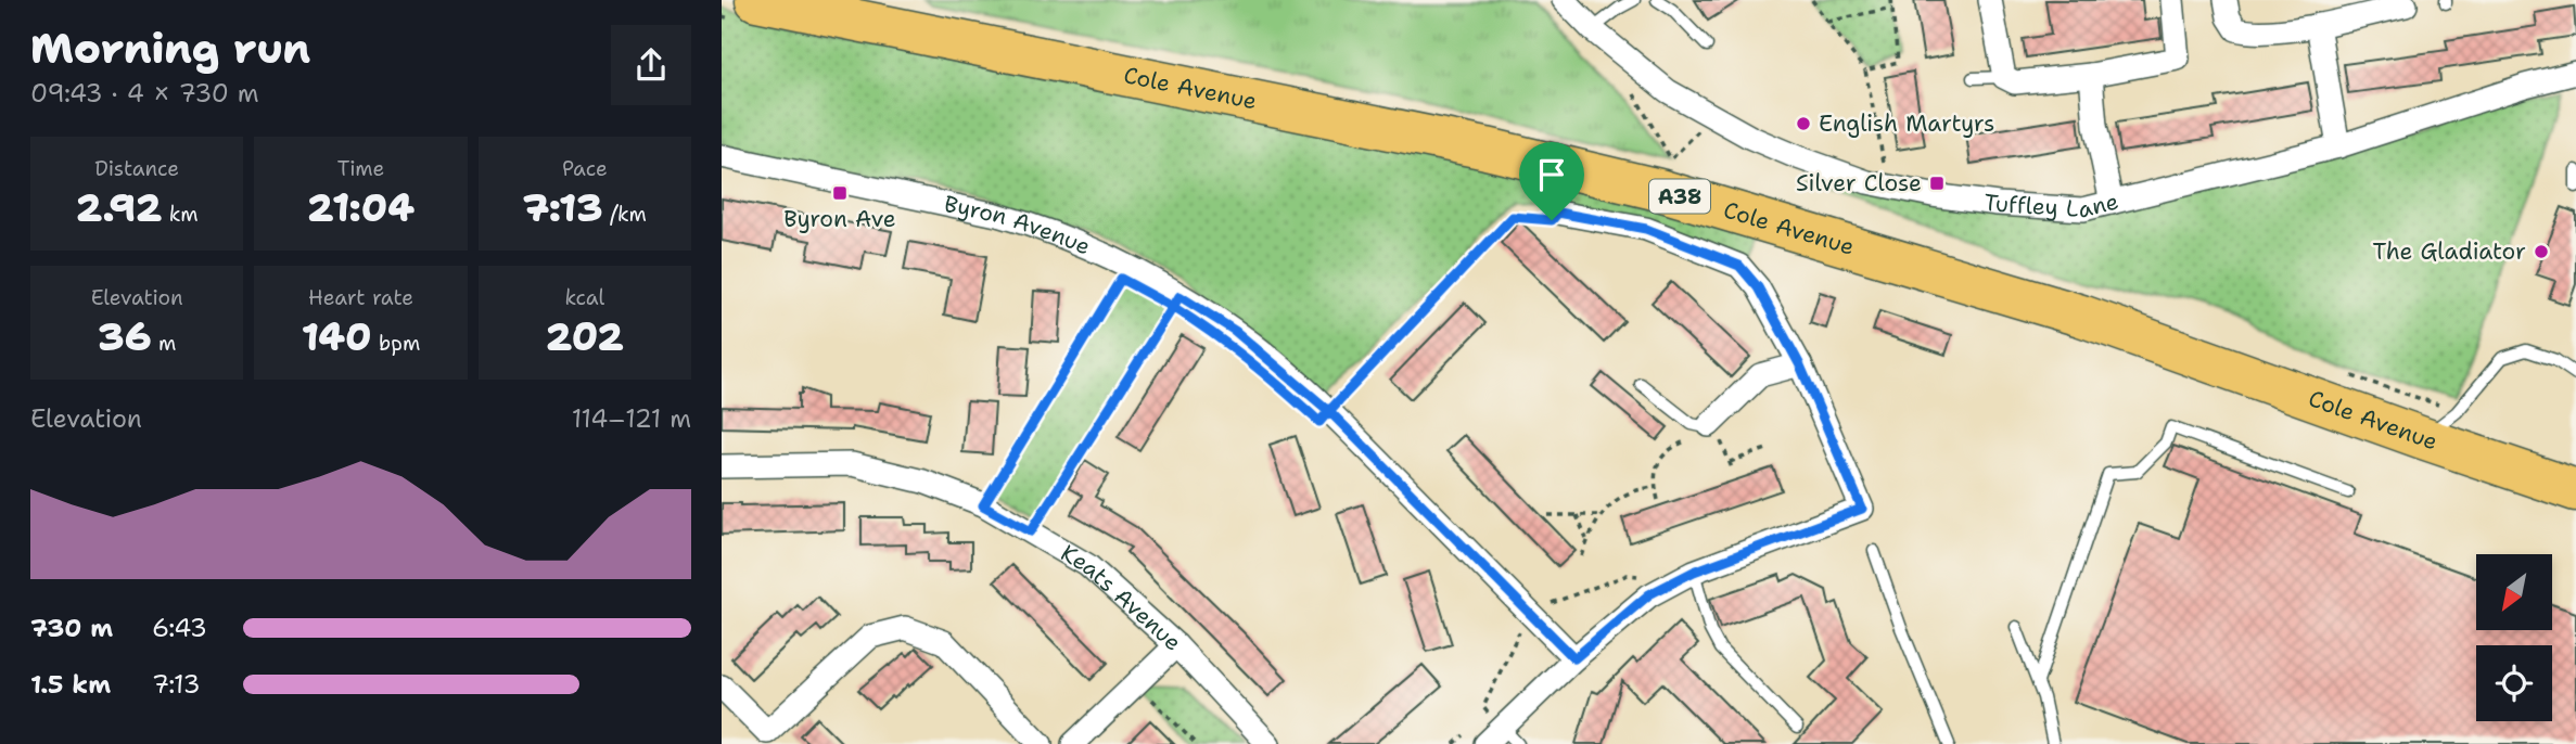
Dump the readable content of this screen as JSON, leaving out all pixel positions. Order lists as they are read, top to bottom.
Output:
{
  "streets": {
    "highway": ["Cole Avenue", "A38"],
    "street": ["Tuffley Lane", "Byron Avenue", "Keats Avenue"]
  },
  "places": {
    "other": ["English Martyrs", "The Gladiator"],
    "transit": ["Silver Close", "Byron Ave"]
  },
  "north": "bottom left",
  "page": {
    "heading": ["Morning run", "09:43 · 4 × 730 m"],
    "stats": [
      ["Distance", "2.92 km"],
      ["Time", "21:04"],
      ["Pace", "7:13 /km"],
      ["Elevation", "36 m"],
      ["Heart rate", "140 bpm"],
      ["kcal", "202"]
    ],
    "chart": ["Elevation", "114–121 m"],
    "list": [
      {
        "name": "730 m",
        "note": "6:43"
      },
      {
        "name": "1.5 km",
        "note": "7:13"
      }
    ]
  }
}
